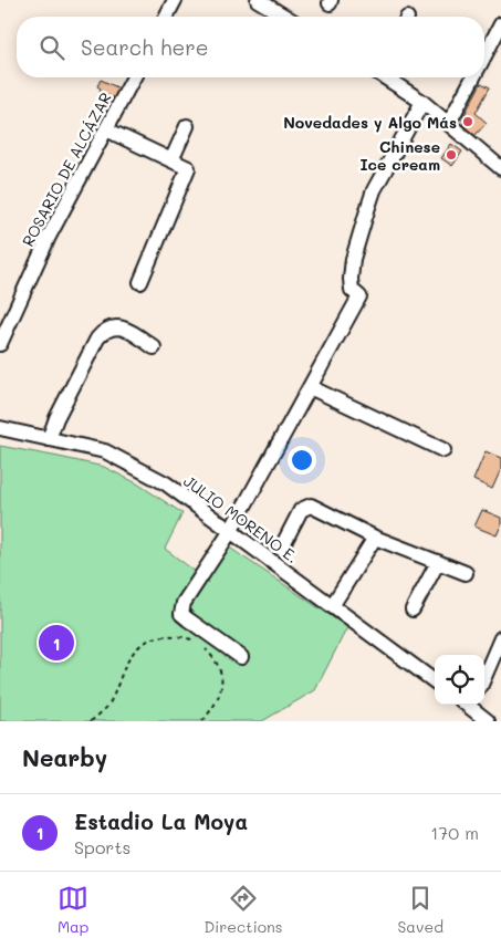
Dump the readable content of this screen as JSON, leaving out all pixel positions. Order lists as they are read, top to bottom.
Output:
{
  "streets": {
    "street": ["ROSARIO DE ALCÁZAR", "JULIO MORENO E."]
  },
  "places": ["Novedades y Algo Más", "Chinese Ice cream"],
  "page": {
    "search": "Search here",
    "pins": "1",
    "heading": "Nearby",
    "list": [
      {
        "mark": "1",
        "name": "Estadio La Moya",
        "note": "Sports",
        "value": "170 m"
      }
    ],
    "nav": ["Map", "Directions", "Saved"]
  }
}
